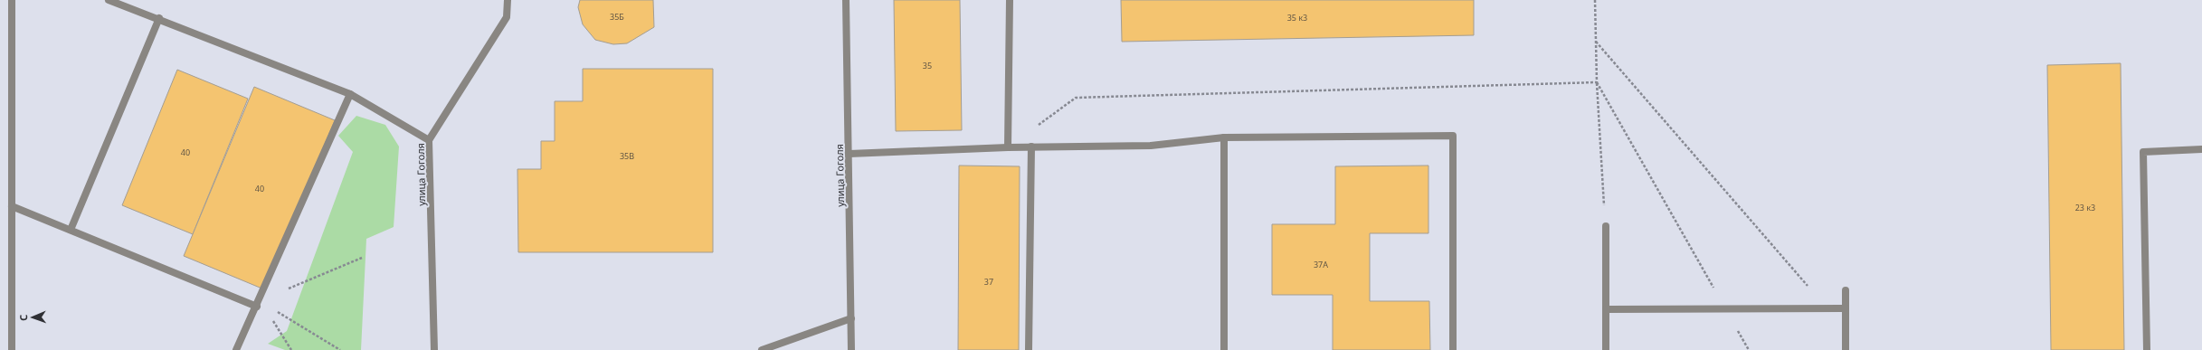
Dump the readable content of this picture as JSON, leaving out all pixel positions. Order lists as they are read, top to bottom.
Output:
{
  "streets": {
    "street": ["улица Гоголя"]
  },
  "house_numbers": [
    "35Б",
    "35 к3",
    "35",
    "40",
    "35В",
    "40",
    "23 к3",
    "37А",
    "37"
  ],
  "north": "left"
}
